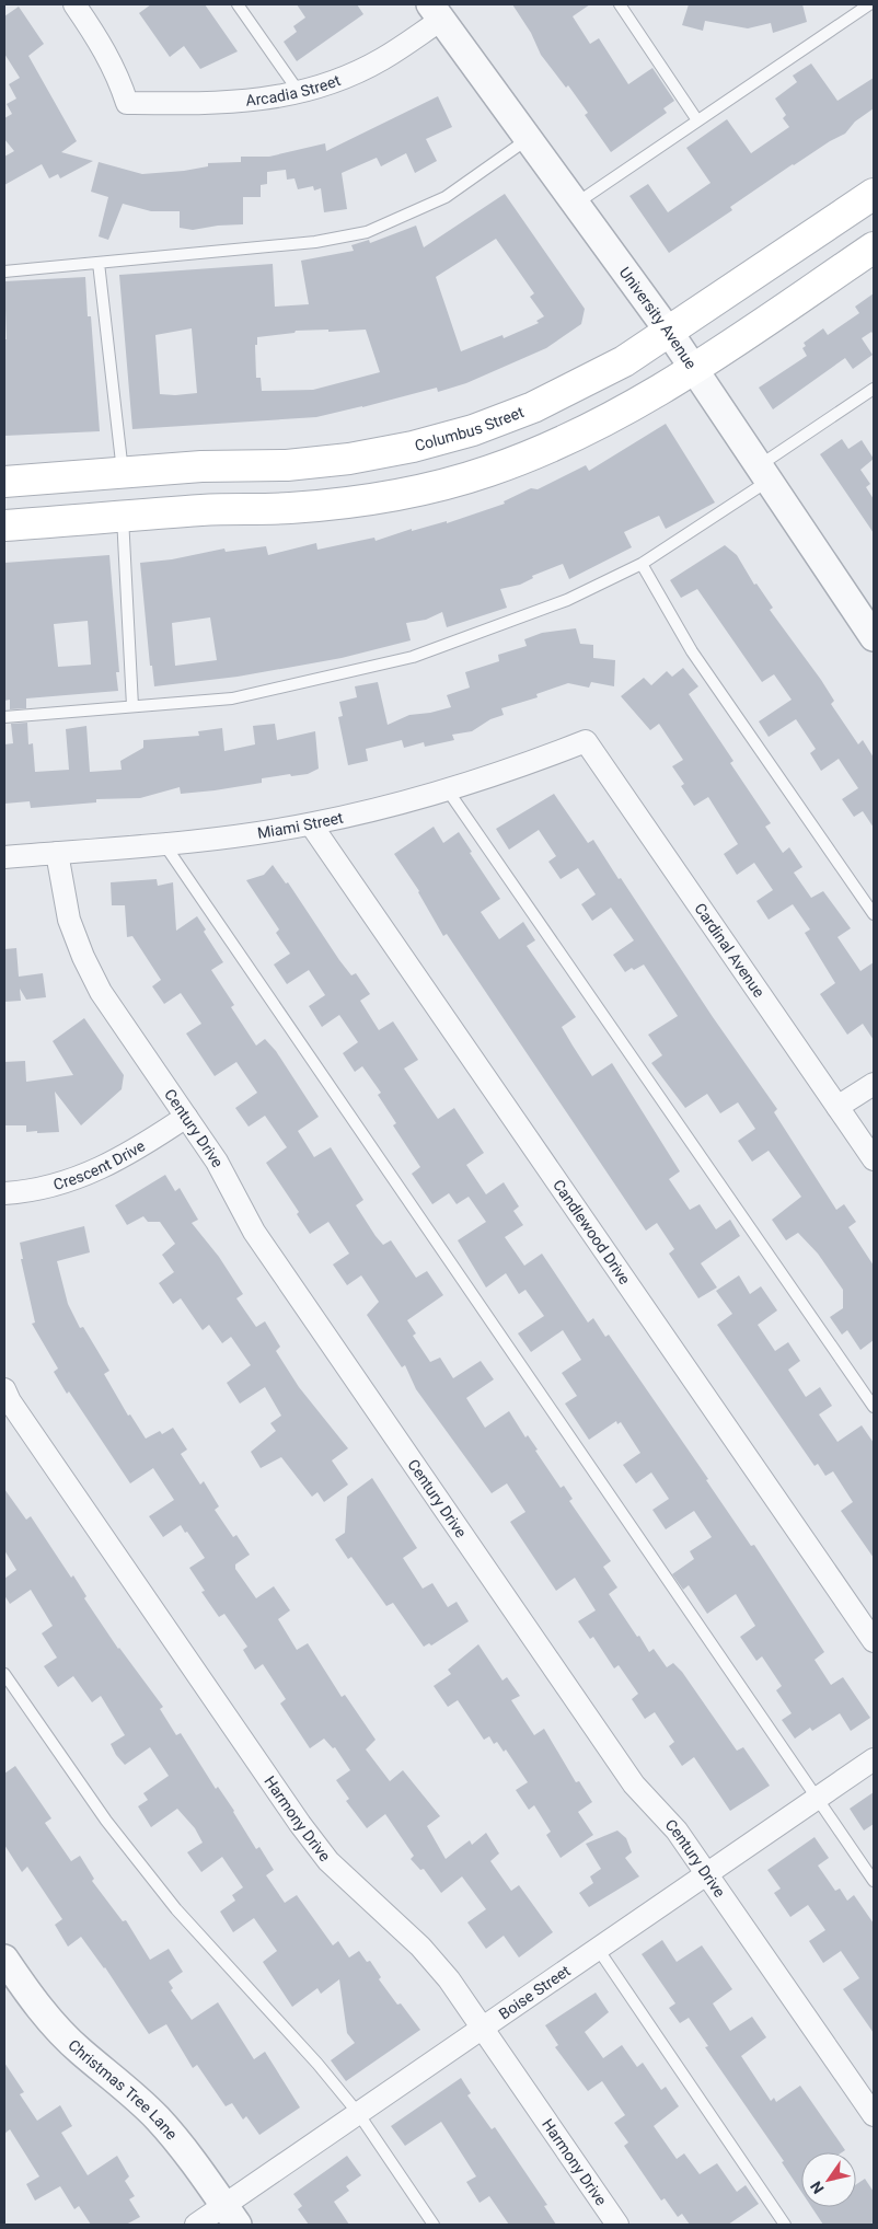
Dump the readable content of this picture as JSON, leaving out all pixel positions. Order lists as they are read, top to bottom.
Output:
{
  "streets": {
    "main road": ["Columbus Street"],
    "street": [
      "Arcadia Street",
      "University Avenue",
      "Miami Street",
      "Cardinal Avenue",
      "Century Drive",
      "Crescent Drive",
      "Candlewood Drive",
      "Harmony Drive",
      "Boise Street",
      "Christmas Tree Lane"
    ]
  },
  "crossings": [
    ["Arcadia Street", "University Avenue"],
    ["University Avenue", "Columbus Street"],
    ["Miami Street", "Cardinal Avenue"],
    ["Miami Street", "Century Drive"],
    ["Miami Street", "Candlewood Drive"],
    ["Century Drive", "Crescent Drive"],
    ["Century Drive", "Boise Street"],
    ["Harmony Drive", "Boise Street"],
    ["Boise Street", "Christmas Tree Lane"]
  ],
  "north": "bottom left"
}
